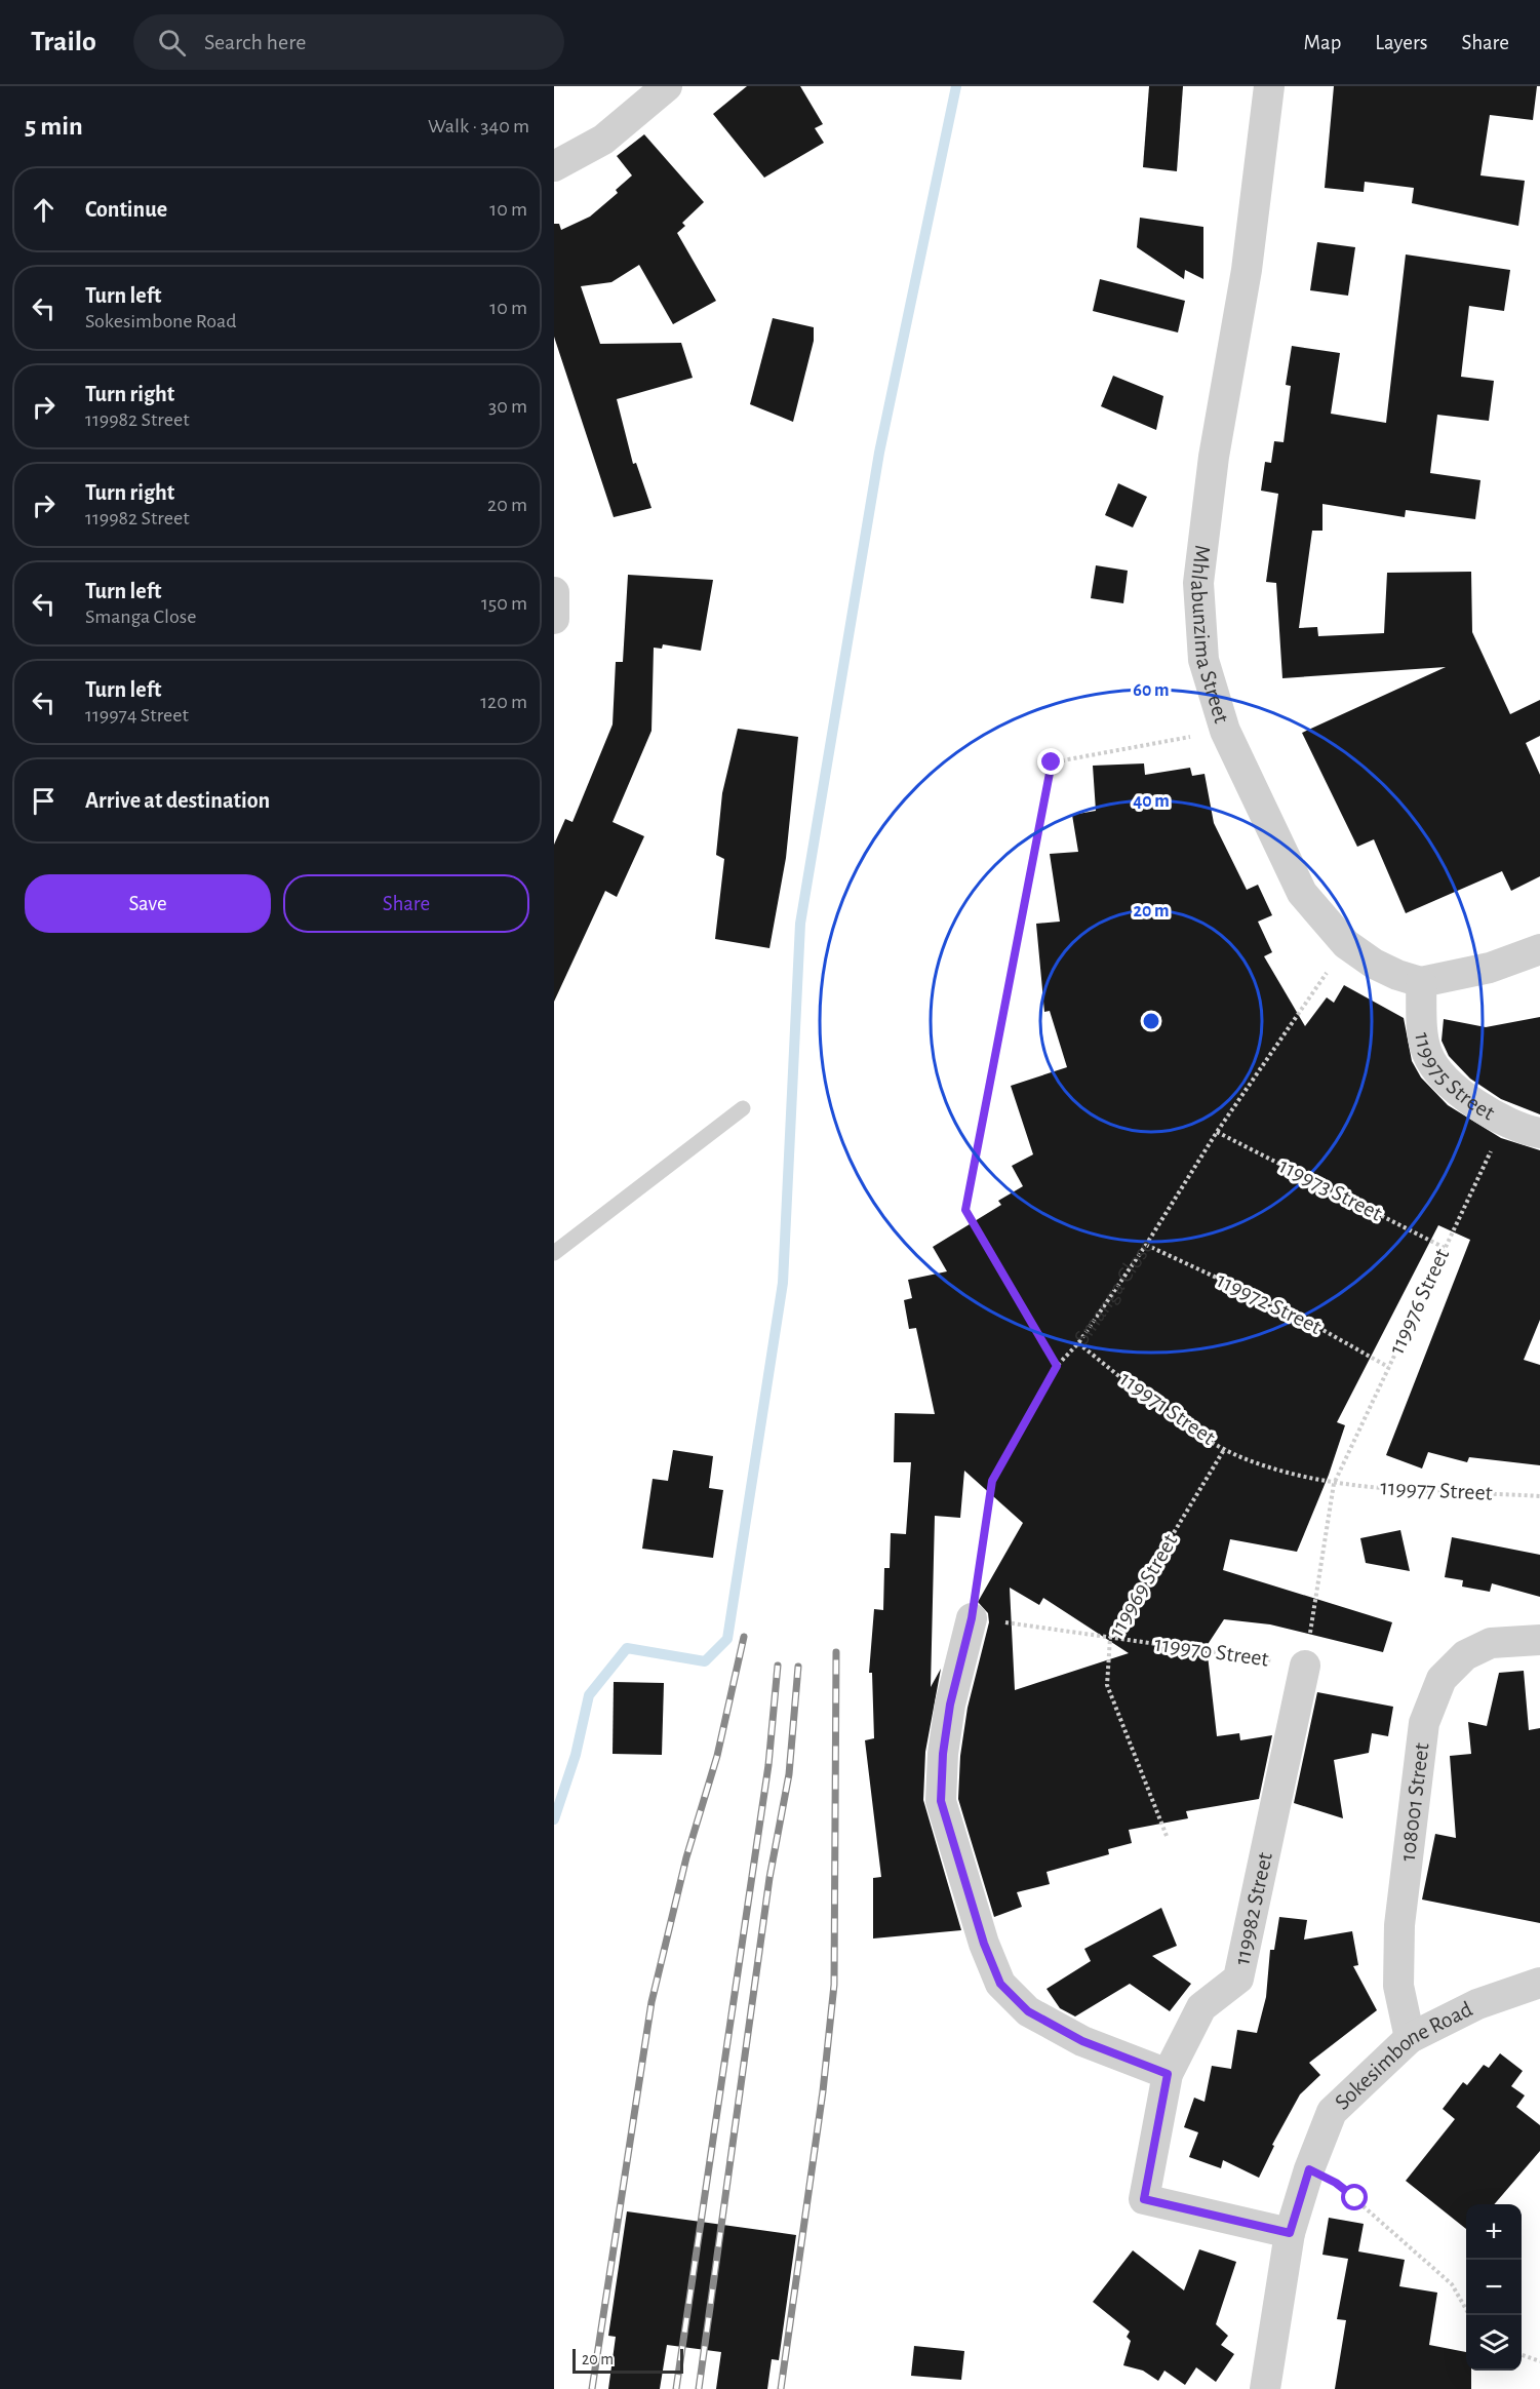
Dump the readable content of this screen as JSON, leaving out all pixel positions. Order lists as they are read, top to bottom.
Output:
{
  "streets": {
    "street": [
      "Mhlabunzima Street",
      "119975 Street",
      "108001 Street",
      "119982 Street",
      "Sokesimbone Road"
    ],
    "path": [
      "119973 Street",
      "Smanga Close",
      "119976 Street",
      "119972 Street",
      "119971 Street",
      "119977 Street",
      "119969 Street",
      "119970 Street"
    ]
  },
  "crossings": [
    ["Mhlabunzima Street", "119975 Street"],
    ["Mhlabunzima Street", "Smanga Close"],
    ["119975 Street", "119976 Street"],
    ["119973 Street", "Smanga Close"],
    ["119973 Street", "119976 Street"],
    ["Smanga Close", "119972 Street"],
    ["Smanga Close", "119971 Street"],
    ["Smanga Close", "119970 Street"],
    ["119976 Street", "119972 Street"],
    ["119976 Street", "119971 Street"],
    ["119976 Street", "119977 Street"],
    ["119971 Street", "119977 Street"],
    ["119971 Street", "119969 Street"],
    ["119969 Street", "119970 Street"],
    ["119970 Street", "119982 Street"],
    ["108001 Street", "Sokesimbone Road"],
    ["119982 Street", "Sokesimbone Road"]
  ],
  "scale_bar": "20 m",
  "page": {
    "header": "Trailo",
    "search": "Search here",
    "nav": ["Map", "Layers", "Share"],
    "heading": ["5 min", "Walk · 340 m"],
    "list": [
      ["Continue", "10 m"],
      ["Turn left", "Sokesimbone Road", "10 m"],
      ["Turn right", "119982 Street", "30 m"],
      ["Turn right", "119982 Street", "20 m"],
      ["Turn left", "Smanga Close", "150 m"],
      ["Turn left", "119974 Street", "120 m"],
      "Arrive at destination"
    ],
    "buttons": ["Save", "Share"],
    "map_buttons": ["+", "−"],
    "scale": "20 m"
  },
  "rings": ["60 m", "40 m", "20 m"]
}
